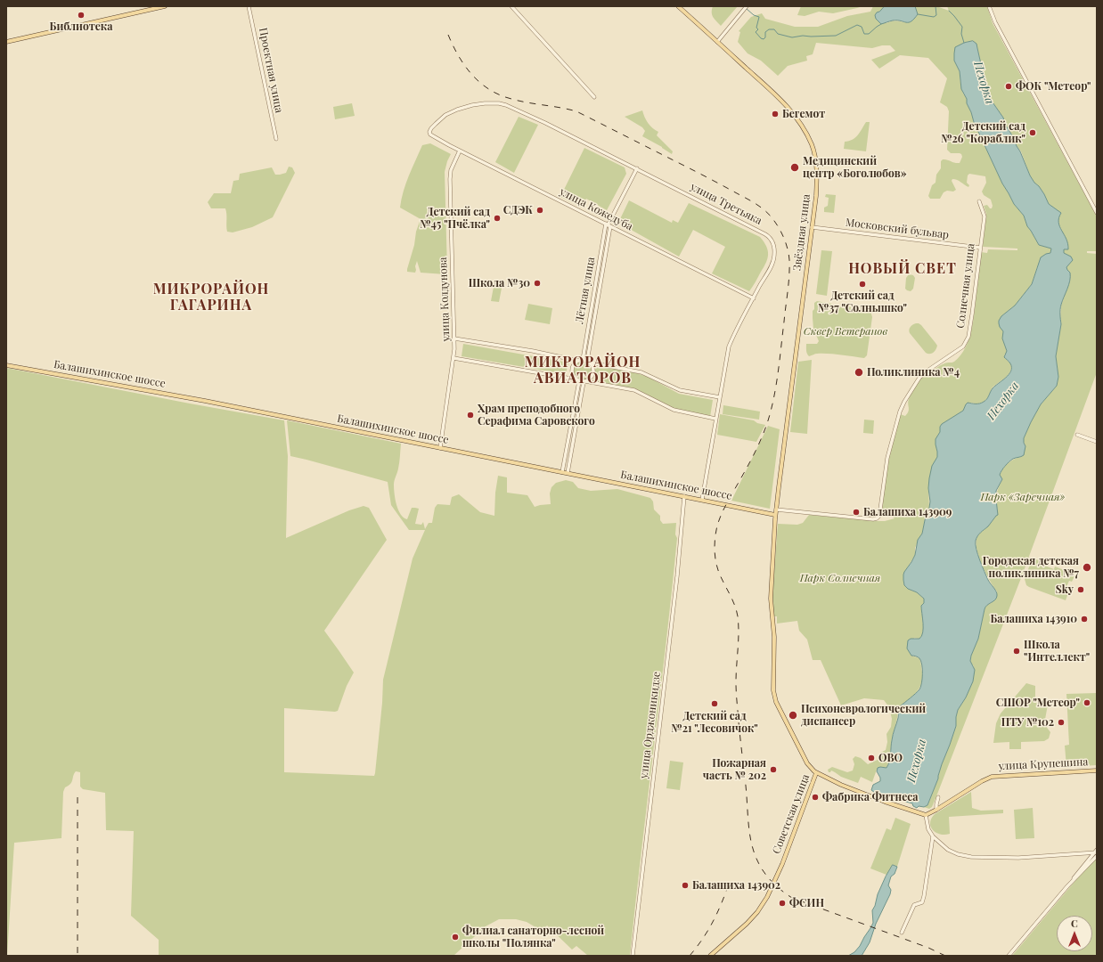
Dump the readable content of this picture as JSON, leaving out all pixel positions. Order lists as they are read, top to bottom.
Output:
{
  "streets": {
    "main road": [
      "Звёздная улица",
      "Балашихинское шоссе",
      "улица Крупешина",
      "Советская улица"
    ],
    "street": [
      "Проектная улица",
      "улица Третьяка",
      "улица Кожедуба",
      "Московский бульвар",
      "Солнечная улица",
      "Лётная улица",
      "улица Колдунова",
      "улица Орджоникидзе"
    ]
  },
  "crossings": [
    ["улица Третьяка", "улица Кожедуба"],
    ["улица Третьяка", "Лётная улица"],
    ["улица Третьяка", "Балашихинское шоссе"],
    ["улица Кожедуба", "Лётная улица"],
    ["улица Кожедуба", "улица Колдунова"],
    ["Московский бульвар", "Звёздная улица"],
    ["Московский бульвар", "Солнечная улица"],
    ["Звёздная улица", "Солнечная улица"],
    ["Звёздная улица", "Балашихинское шоссе"],
    ["Звёздная улица", "Советская улица"],
    ["улица Колдунова", "Балашихинское шоссе"],
    ["Балашихинское шоссе", "улица Орджоникидзе"],
    ["Балашихинское шоссе", "Советская улица"]
  ],
  "districts": ["НОВЫЙ СВЕТ", "МИКРОРАЙОН ГАГАРИНА", "МИКРОРАЙОН АВИАТОРОВ"],
  "water": ["Пехорка"],
  "parks": ["Сквер Ветеранов", "Парк «Заречная»", "Парк Солнечная"],
  "places": [
    "Библиотека",
    "ФОК \"Метеор\"",
    "Бегемот",
    "Детский сад №26 \"Кораблик\"",
    "Медицинский центр «Боголюбов»",
    "СДЭК",
    "Детский сад №45 \"Пчёлка\"",
    "Школа №30",
    "Детский сад №37 \"Солнышко\"",
    "Поликлиника №4",
    "Храм преподобного Серафима Саровского",
    "Балашиха 143909",
    "Городская детская поликлиника №7",
    "Sky",
    "Балашиха 143910",
    "Школа \"Интеллект\"",
    "СШОР \"Метеор\"",
    "Детский сад №21 \"Лесовичок\"",
    "Психоневрологический диспансер",
    "ПТУ №102",
    "ОВО",
    "Пожарная часть № 202",
    "Фабрика Фитнеса",
    "Балашиха 143902",
    "ФСИН",
    "Филиал санаторно-лесной школы \"Полянка\""
  ],
  "north": "top"
}
